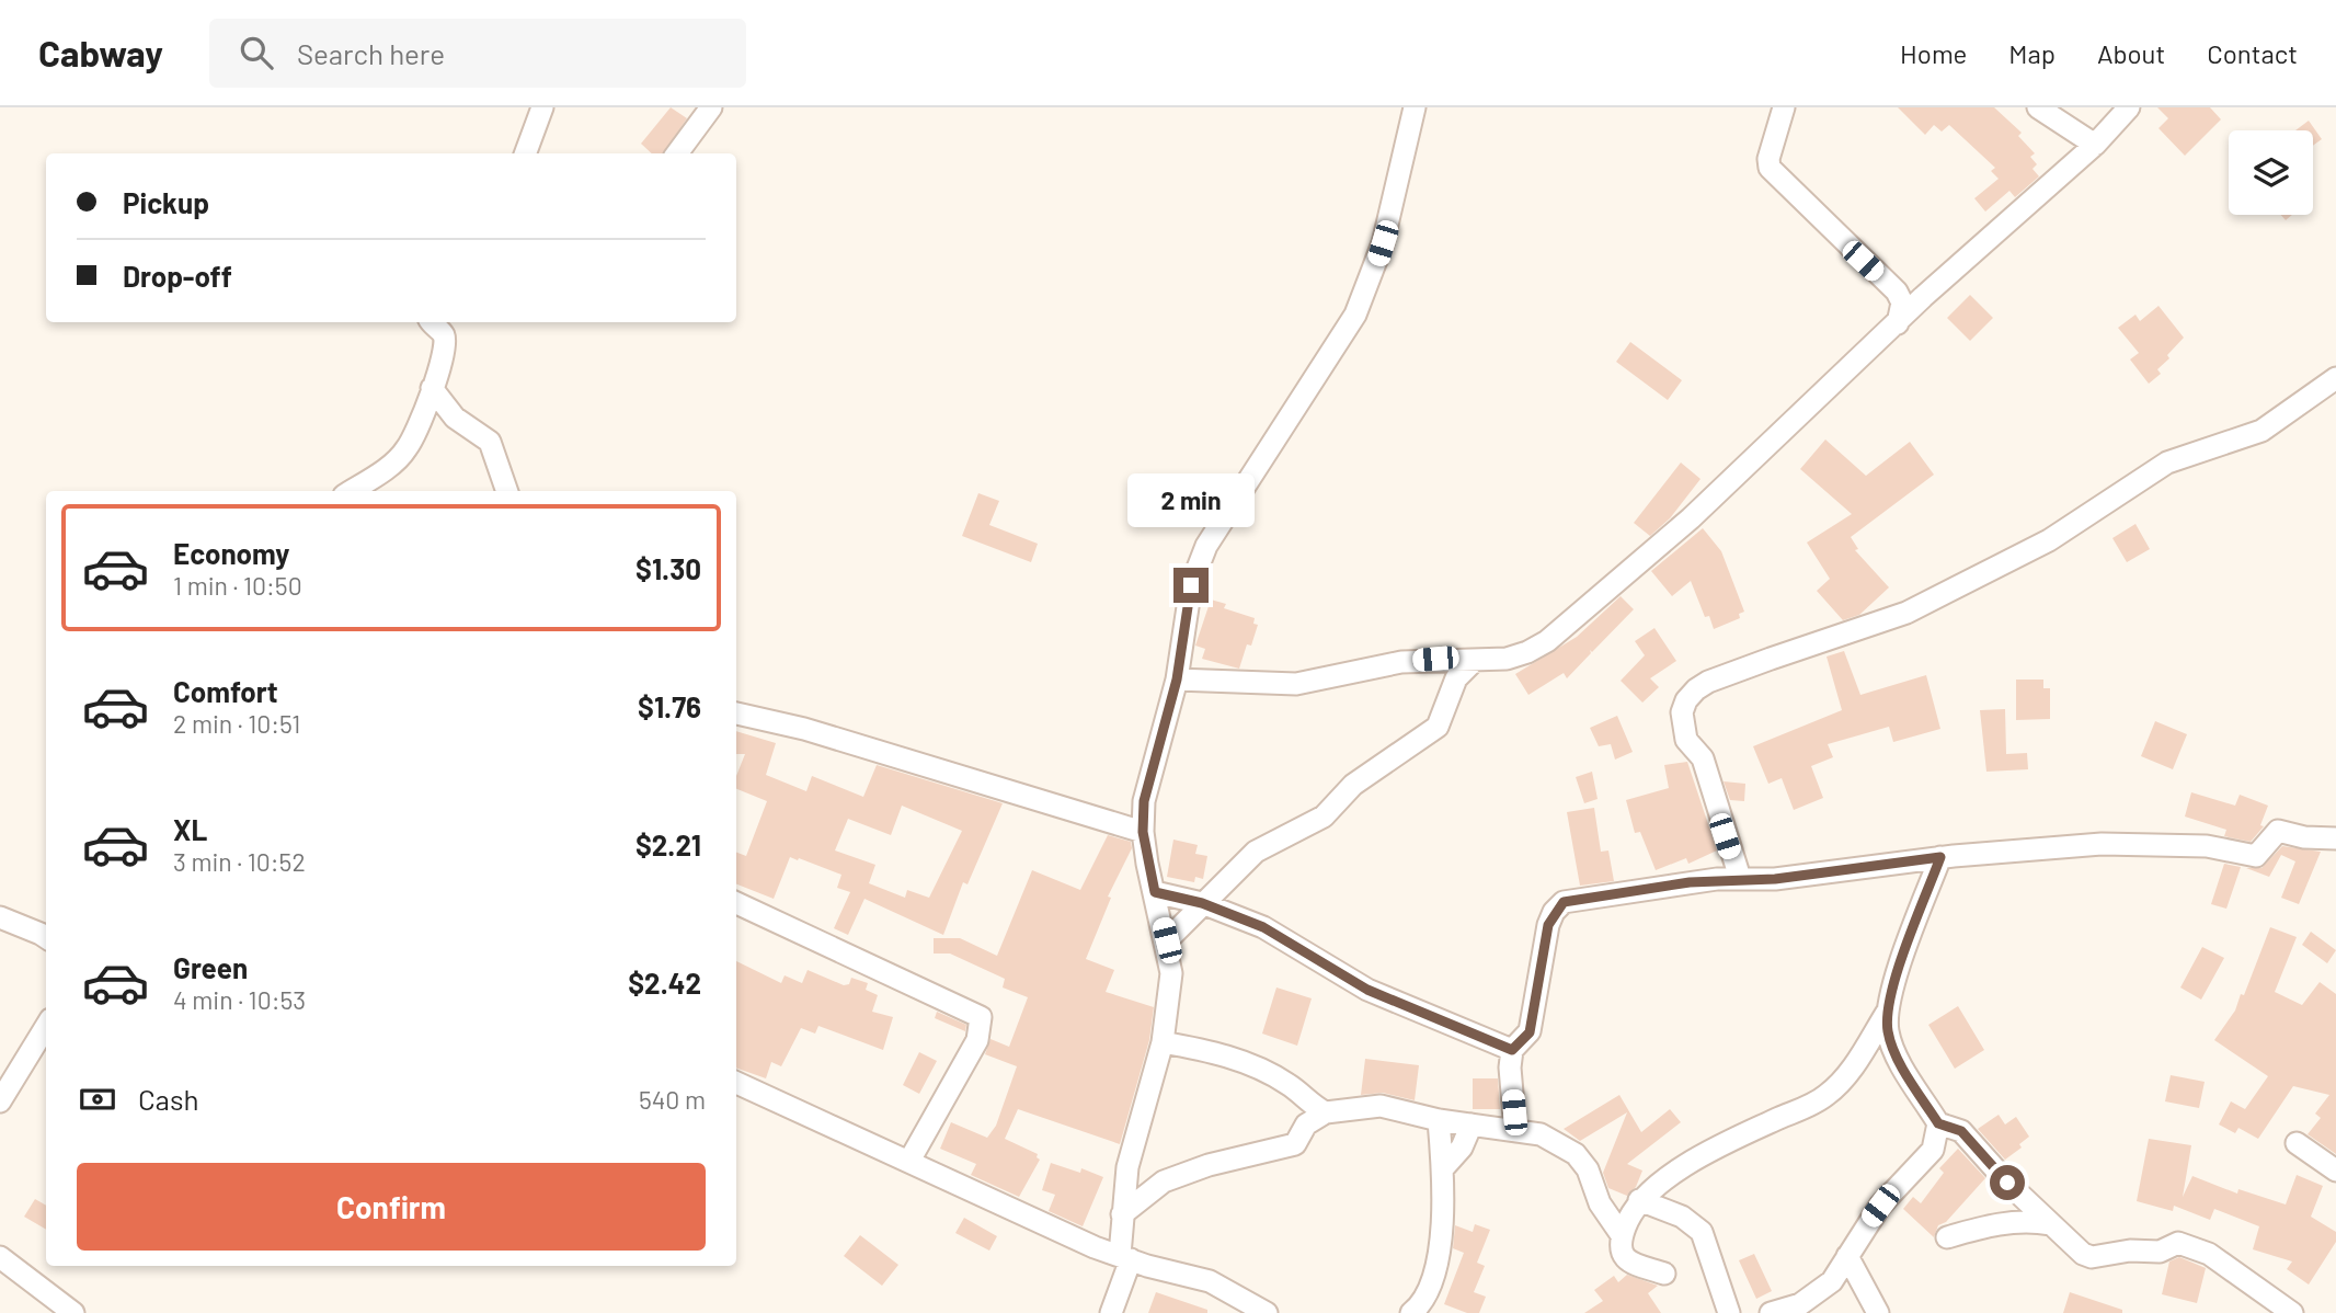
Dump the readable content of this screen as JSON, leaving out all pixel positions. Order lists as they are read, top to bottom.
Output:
{
  "page": {
    "header": "Cabway",
    "search": "Search here",
    "nav": [
      "Home",
      "Map",
      "About",
      "Contact"
    ],
    "banner": ["Pickup", "Drop-off"],
    "bubble": "2 min",
    "list": [
      {
        "name": "Economy",
        "note": "1 min · 10:50",
        "value": "$1.30"
      },
      {
        "name": "Comfort",
        "note": "2 min · 10:51",
        "value": "$1.76"
      },
      {
        "name": "XL",
        "note": "3 min · 10:52",
        "value": "$2.21"
      },
      {
        "name": "Green",
        "note": "4 min · 10:53",
        "value": "$2.42"
      }
    ],
    "pay": ["Cash", "540 m"],
    "buttons": "Confirm"
  }
}
